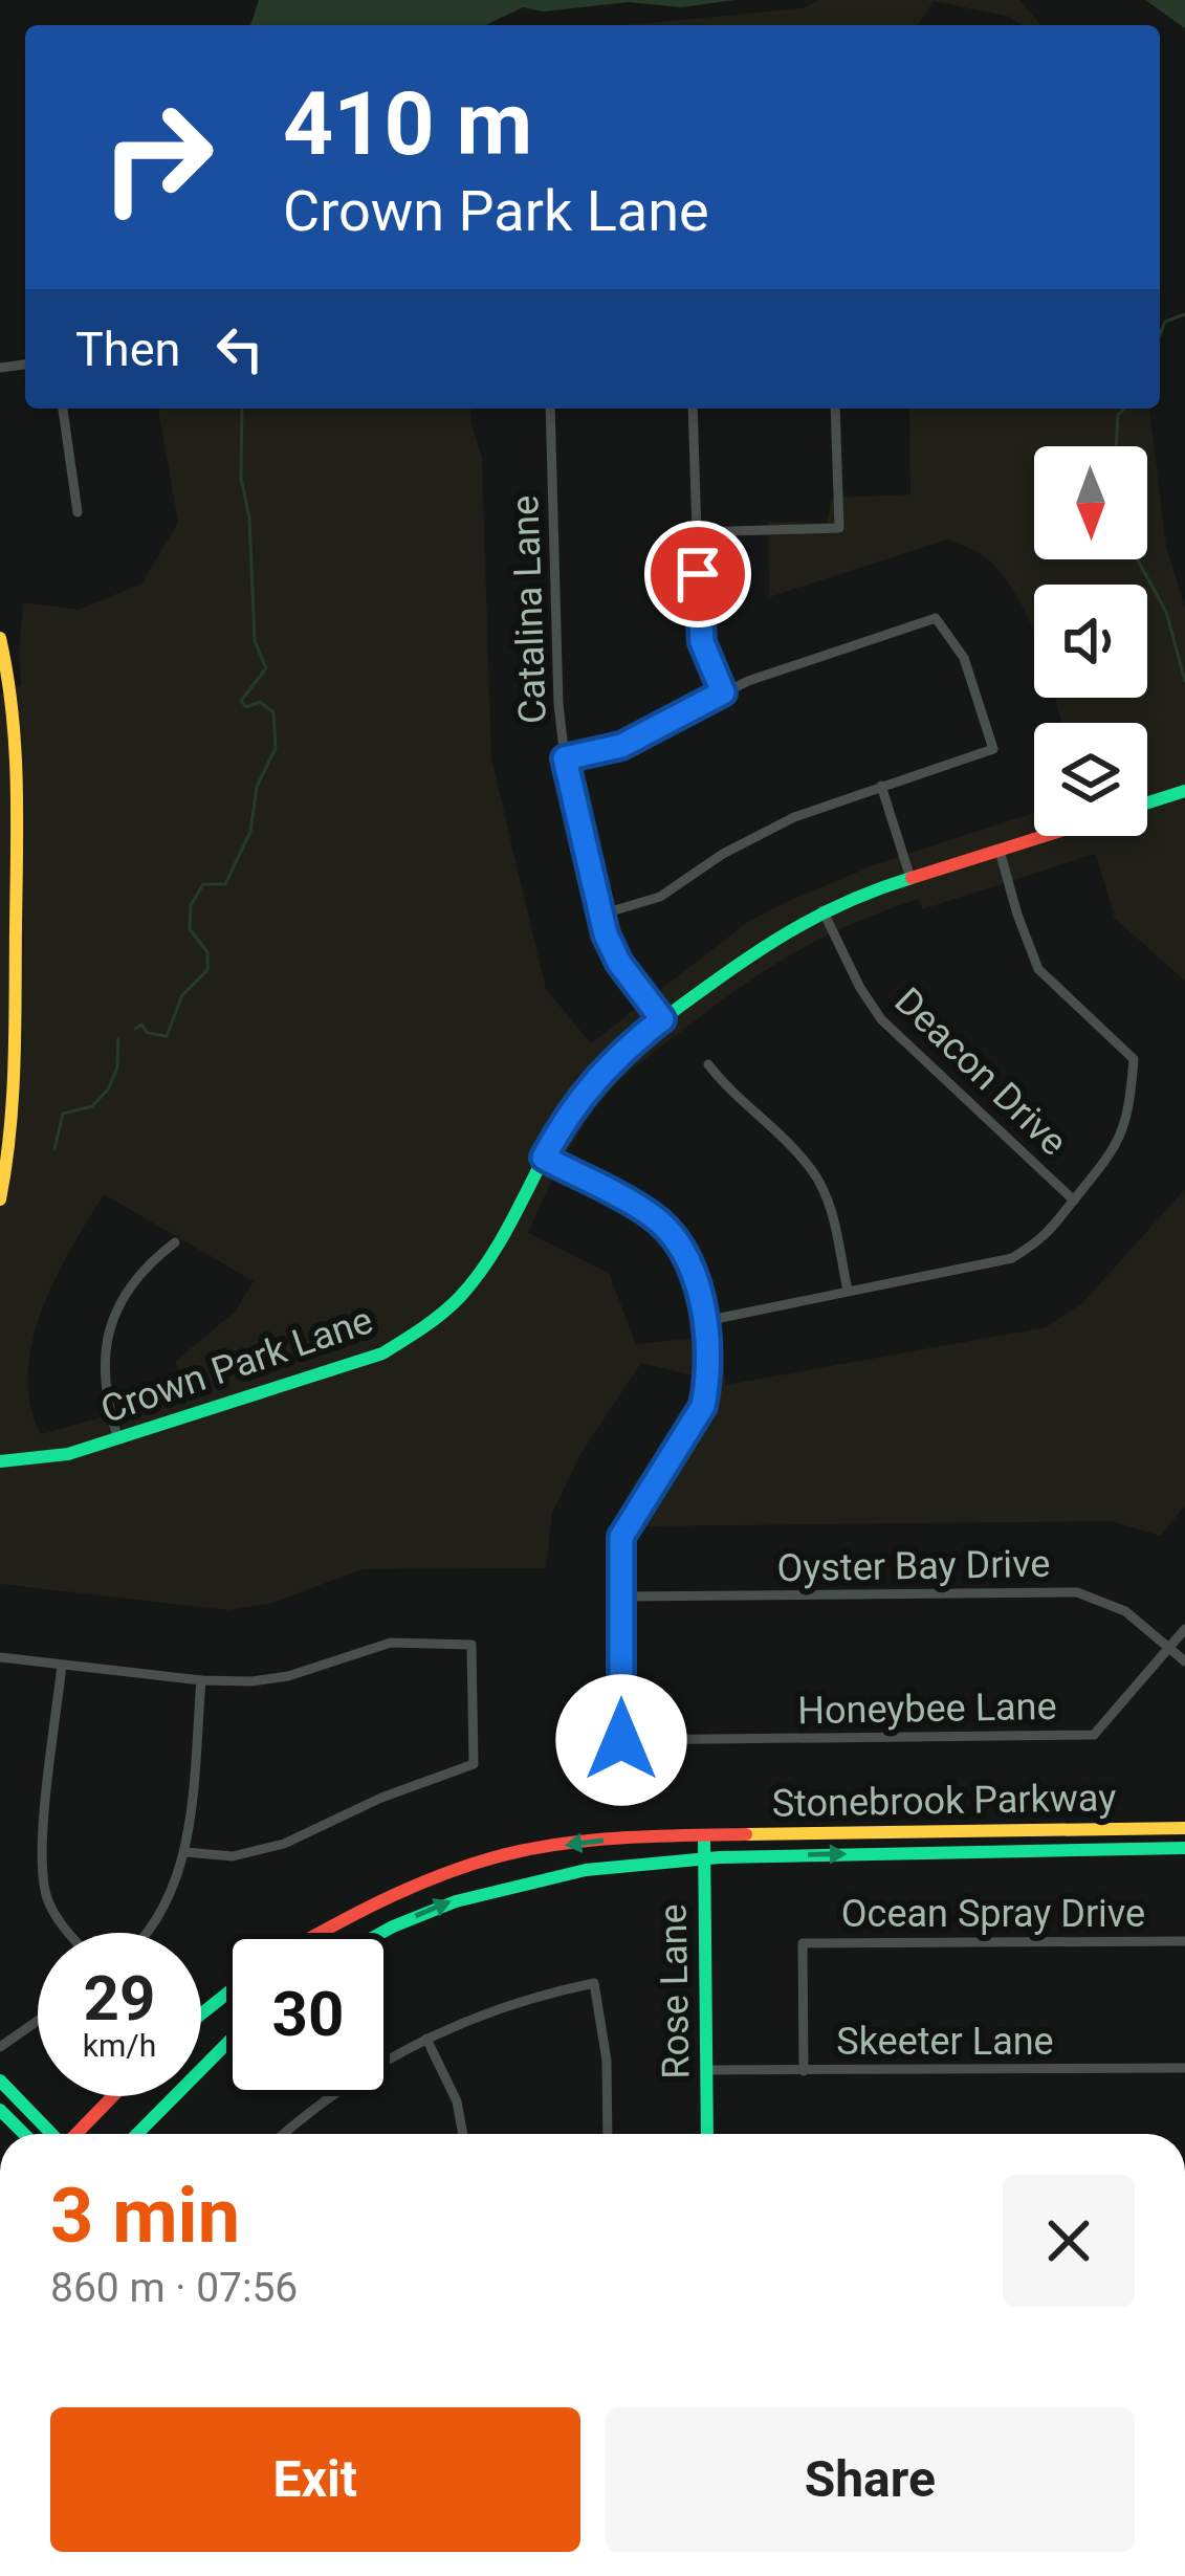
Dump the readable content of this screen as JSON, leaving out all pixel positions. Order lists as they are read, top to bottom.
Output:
{
  "streets": {
    "street": [
      "Catalina Lane",
      "Deacon Drive",
      "Crown Park Lane",
      "Oyster Bay Drive",
      "Honeybee Lane",
      "Stonebrook Parkway",
      "Ocean Spray Drive",
      "Rose Lane",
      "Skeeter Lane"
    ]
  },
  "crossings": [
    ["Catalina Lane", "Crown Park Lane"],
    ["Deacon Drive", "Crown Park Lane"],
    ["Oyster Bay Drive", "Honeybee Lane"],
    ["Stonebrook Parkway", "Rose Lane"],
    ["Ocean Spray Drive", "Skeeter Lane"],
    ["Rose Lane", "Skeeter Lane"]
  ],
  "north": "bottom",
  "page": {
    "turn": ["410 m", "Crown Park Lane"],
    "then": "Then",
    "speed": "29 km/h",
    "limit": "30",
    "heading": ["3 min", "860 m · 07:56"],
    "buttons": ["Exit", "Share"]
  }
}
